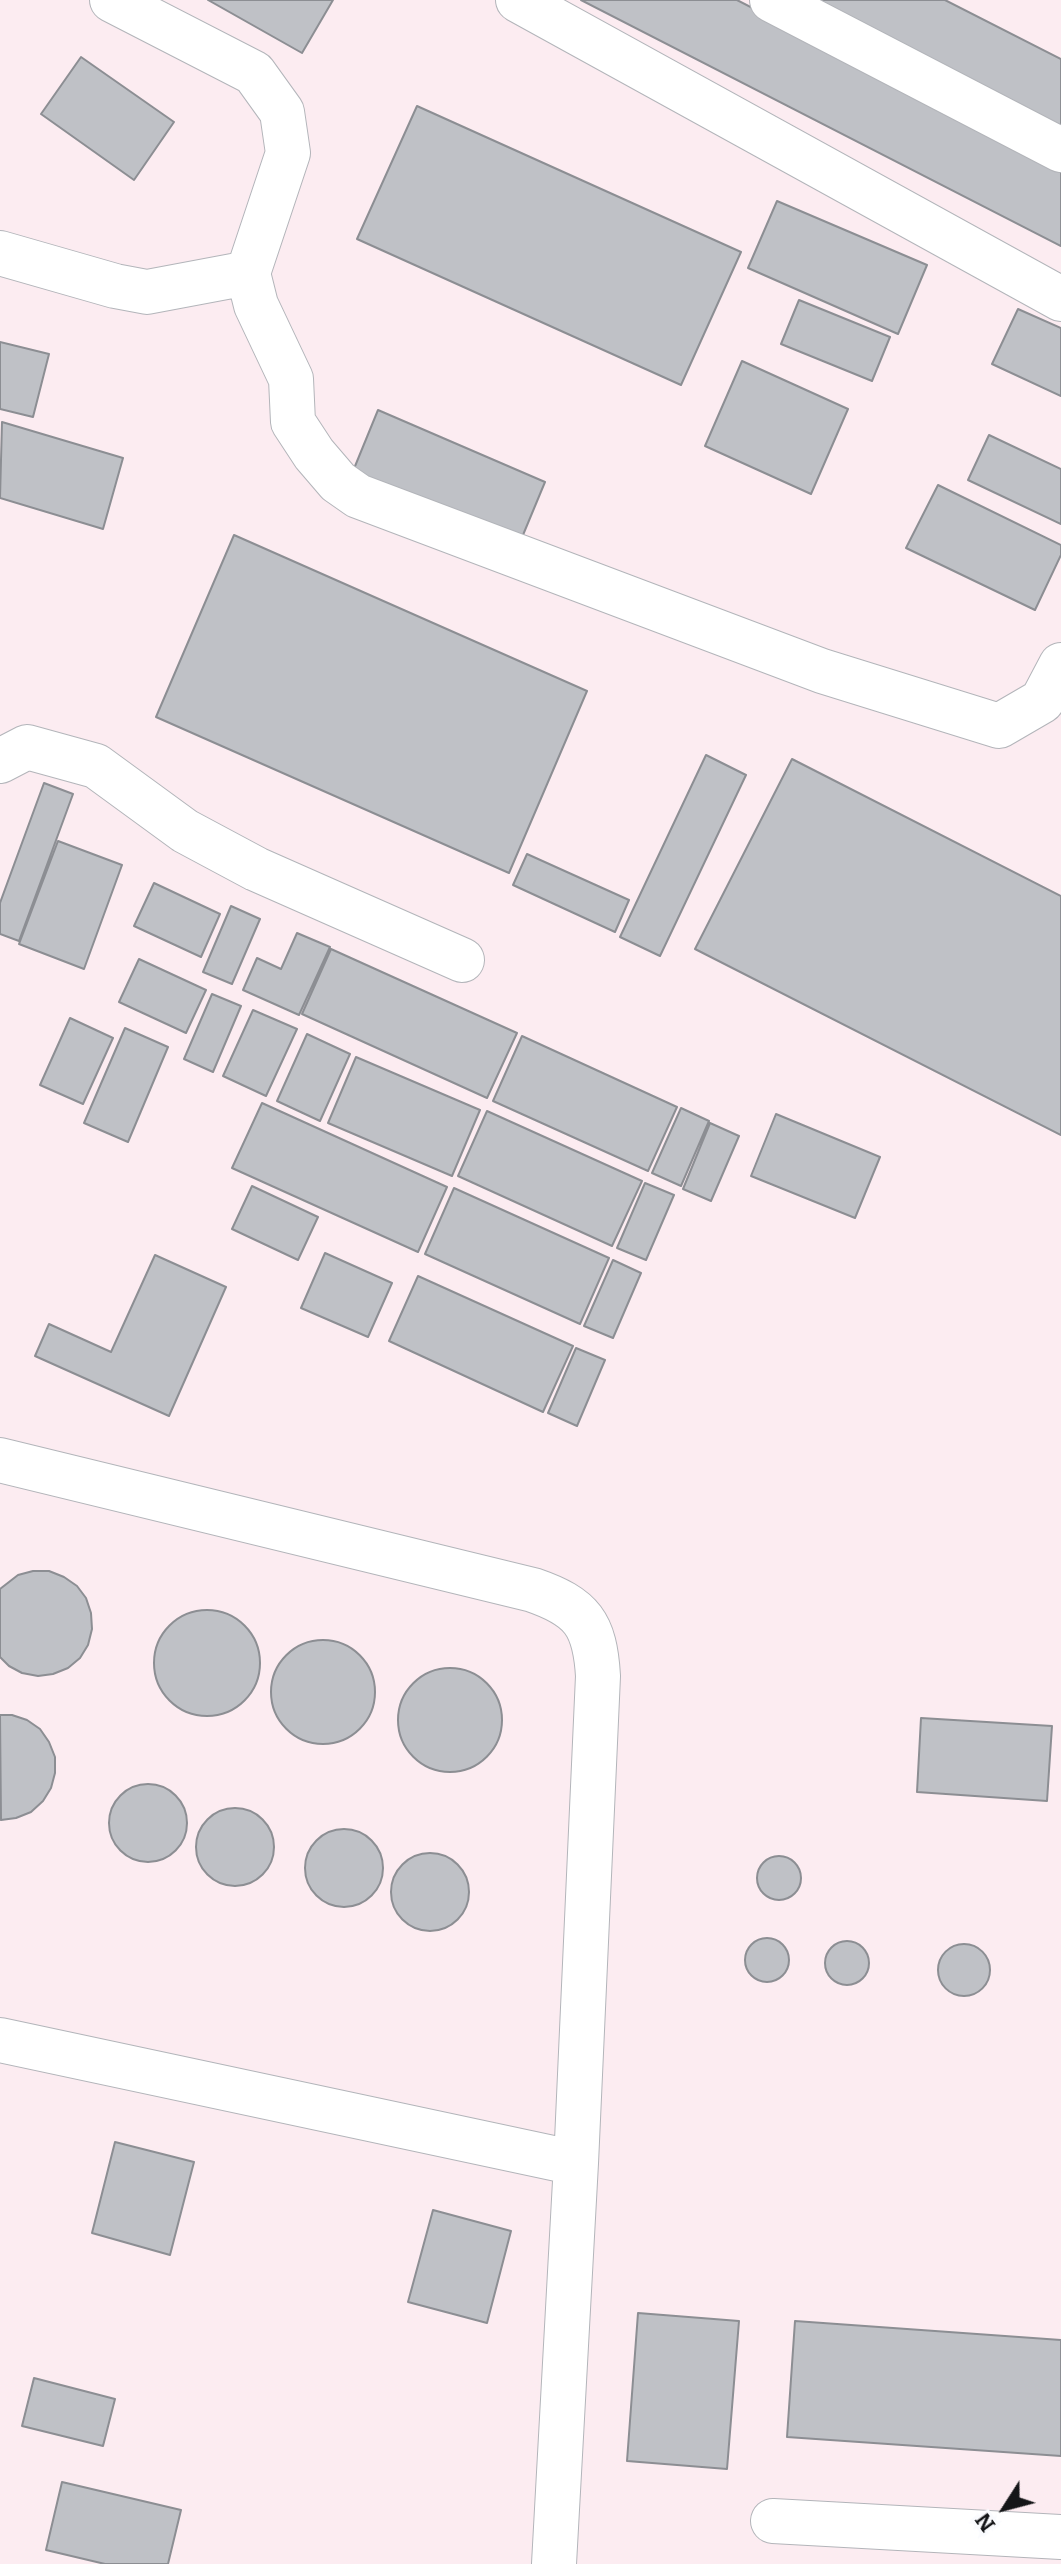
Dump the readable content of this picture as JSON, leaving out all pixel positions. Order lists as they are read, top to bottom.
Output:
{
  "north": "bottom left"
}
